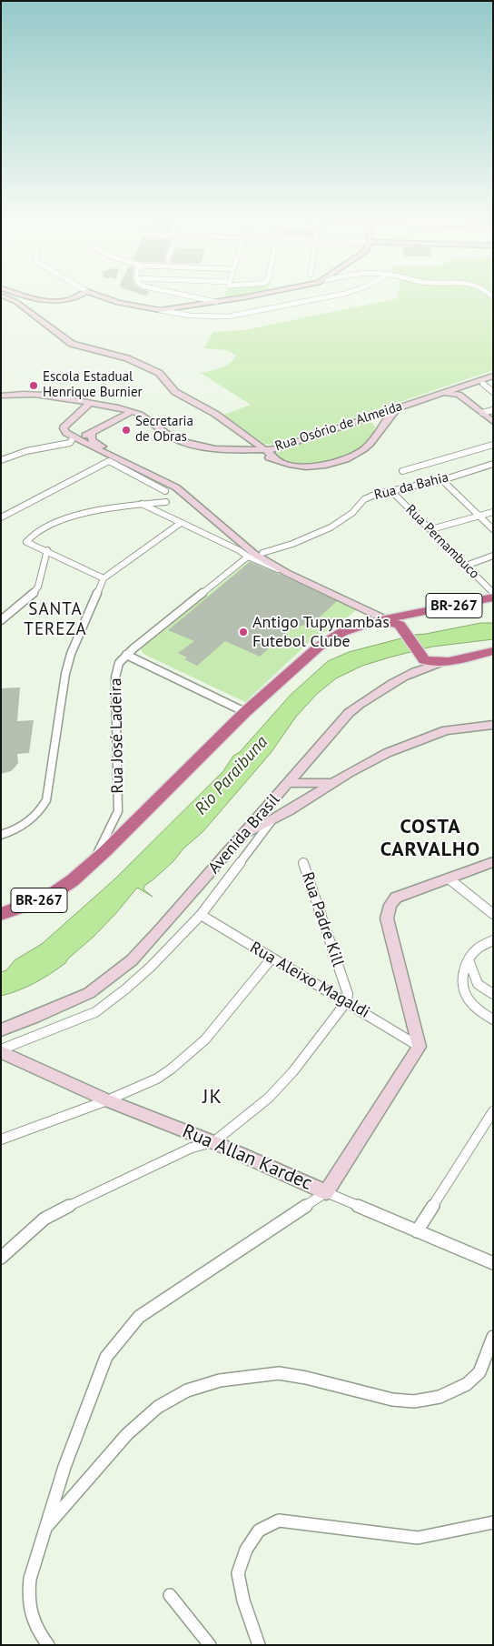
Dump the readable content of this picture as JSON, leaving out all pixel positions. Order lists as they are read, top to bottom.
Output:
{
  "streets": {
    "highway": ["BR-267"],
    "street": [
      "Rua Osório de Almeida",
      "Rua da Bahia",
      "Rua Pernambuco",
      "Rua José Ladeira",
      "Avenida Brasil",
      "Rua Padre Kill",
      "Rua Aleixo Magaldi",
      "Rua Allan Kardec"
    ]
  },
  "crossings": [
    ["Rua da Bahia", "Rua Pernambuco"],
    ["Rua da Bahia", "Rua José Ladeira"],
    ["BR-267", "Rua José Ladeira"],
    ["Rua Padre Kill", "Rua Aleixo Magaldi"]
  ],
  "districts": ["SANTA TEREZA", "COSTA CARVALHO", "JK"],
  "water": ["Rio Paraibuna"],
  "places": ["Escola Estadual Henrique Burnier", "Secretaria de Obras", "Antigo Tupynambás Futebol Clube"]
}
